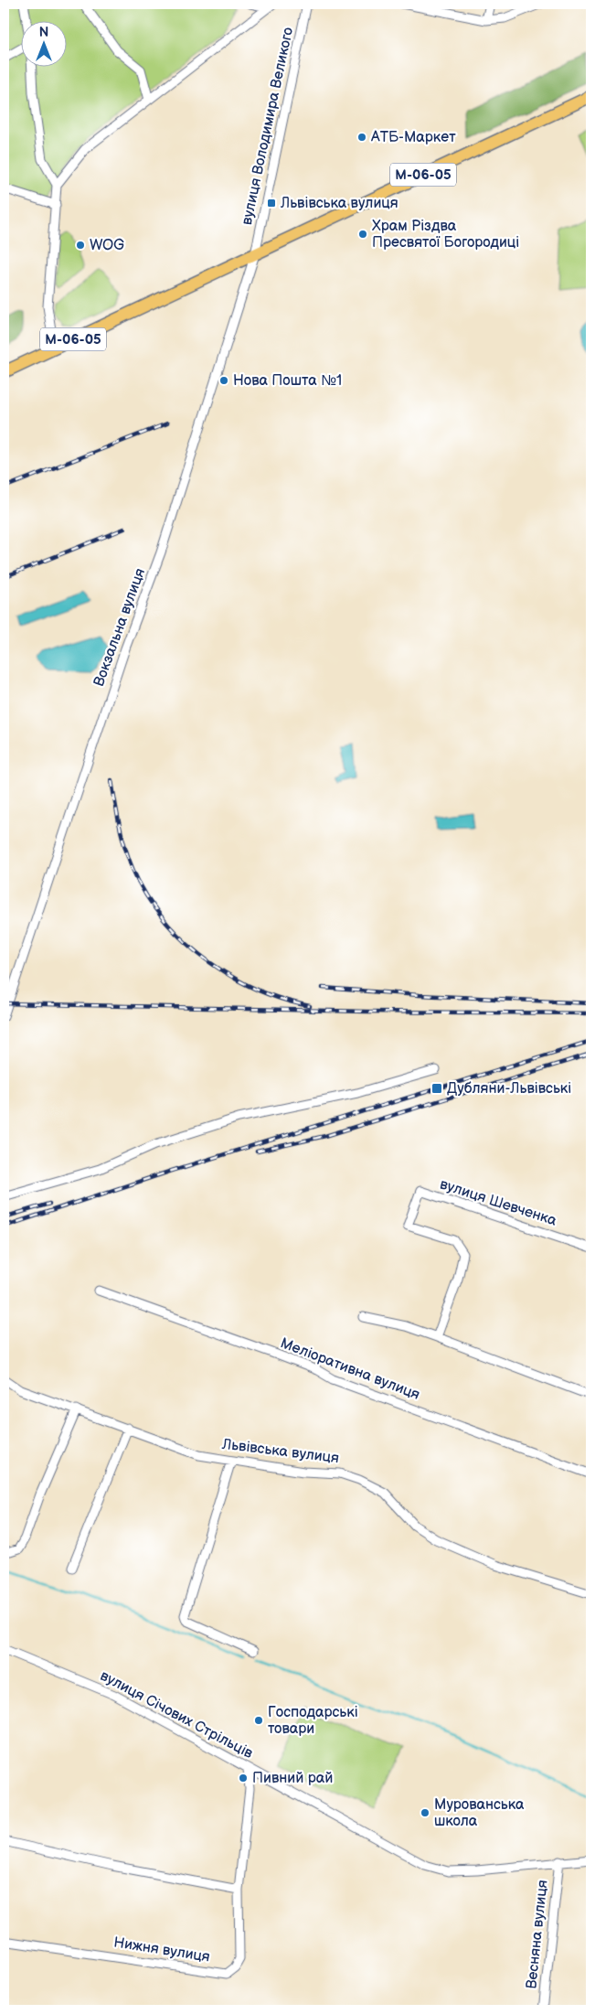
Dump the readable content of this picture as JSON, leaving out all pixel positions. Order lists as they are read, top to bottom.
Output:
{
  "streets": {
    "highway": ["М-06-05"],
    "street": [
      "вулиця Володимира Великого",
      "Вокзальна вулиця",
      "вулиця Шевченка",
      "Меліоративна вулиця",
      "Львівська вулиця",
      "вулиця Січових Стрільців",
      "Весняна вулиця",
      "Нижня вулиця"
    ]
  },
  "crossings": [
    ["вулиця Володимира Великого", "М-06-05"],
    ["вулиця Володимира Великого", "Вокзальна вулиця"],
    ["М-06-05", "Вокзальна вулиця"],
    ["вулиця Січових Стрільців", "Весняна вулиця"]
  ],
  "places": {
    "other": [
      "АТБ-Маркет",
      "Храм Різдва Пресвятої Богородиці",
      "WOG",
      "Нова Пошта №1",
      "Господарські товари",
      "Пивний рай",
      "Мурованська школа"
    ],
    "transit": ["Львівська вулиця", "Дубляни-Львівські"]
  },
  "north": "top"
}
